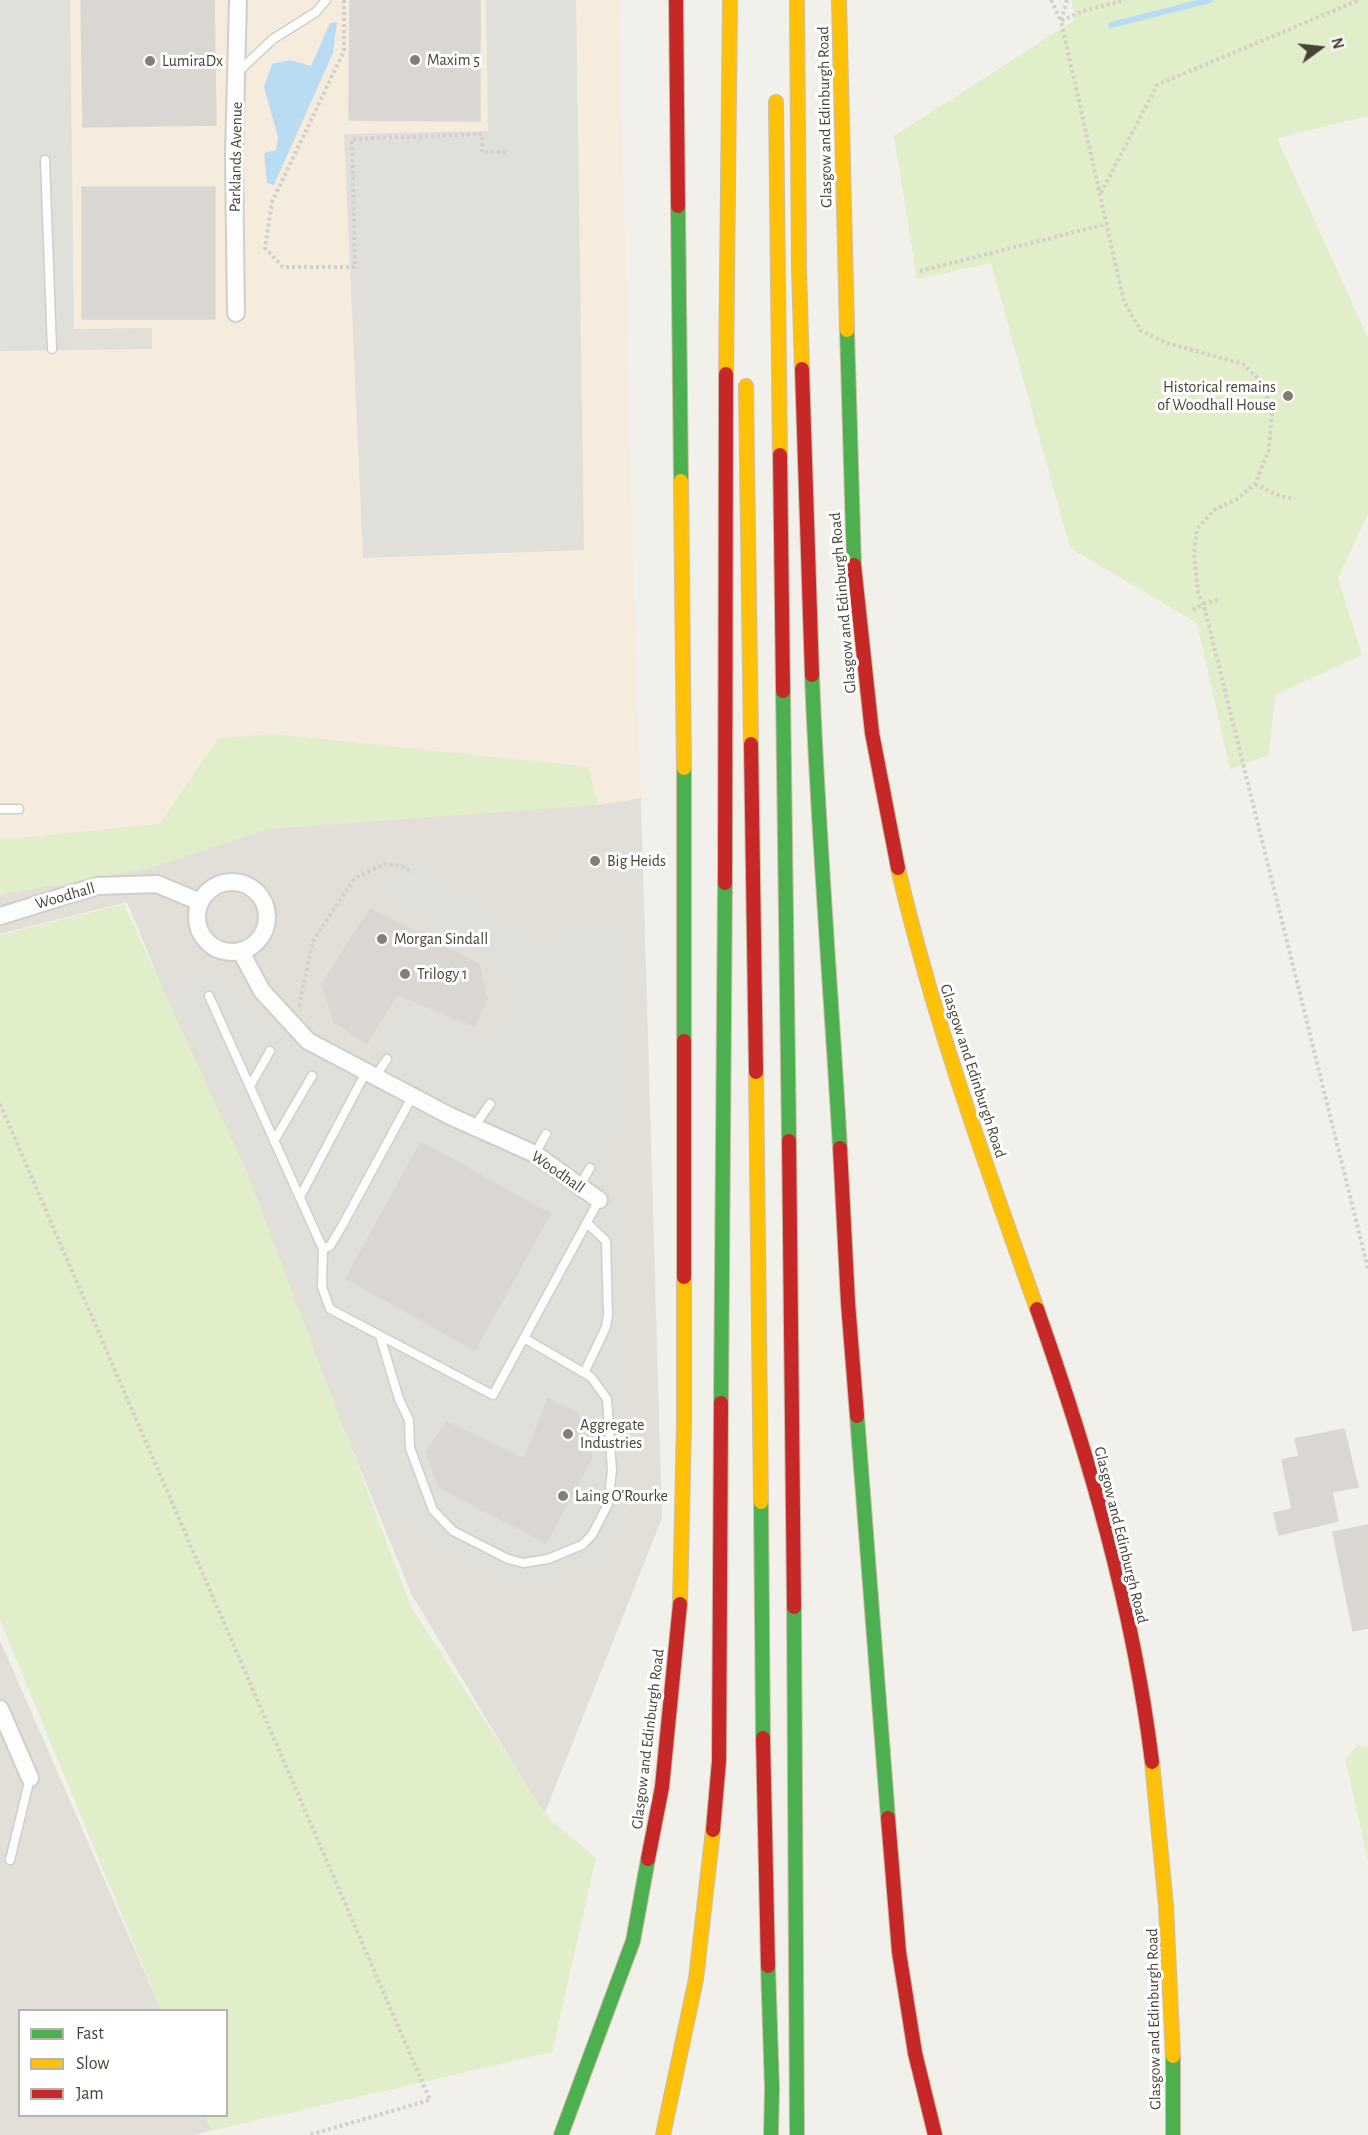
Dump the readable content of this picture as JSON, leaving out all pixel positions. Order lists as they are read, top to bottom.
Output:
{
  "streets": {
    "highway": ["Glasgow and Edinburgh Road"],
    "street": ["Parklands Avenue", "Woodhall"]
  },
  "places": [
    "Maxim 5",
    "LumiraDx",
    "Historical remains of Woodhall House",
    "Big Heids",
    "Morgan Sindall",
    "Trilogy 1",
    "Aggregate Industries",
    "Laing O'Rourke"
  ],
  "legend": ["Fast", "Slow", "Jam"],
  "north": "right"
}
